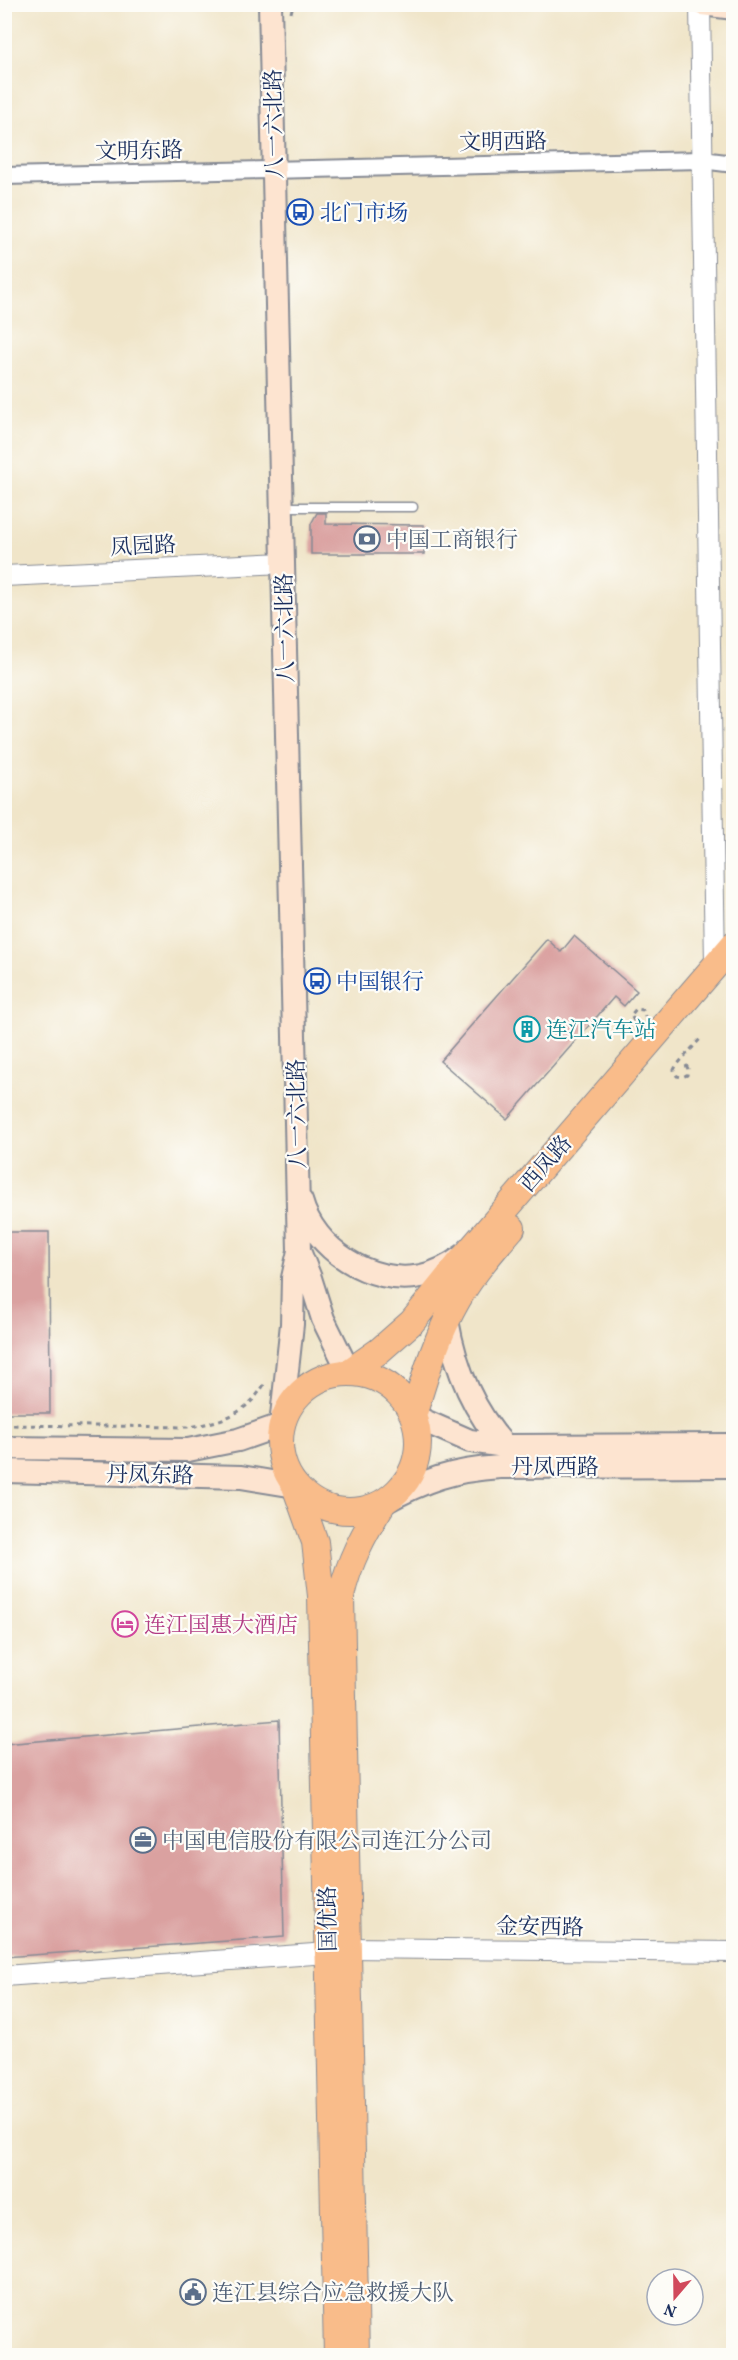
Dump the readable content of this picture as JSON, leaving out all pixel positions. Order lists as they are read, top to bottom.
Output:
{
  "streets": {
    "main road": [
      "八一六北路",
      "西凤路",
      "丹凤西路",
      "丹凤东路",
      "国优路"
    ],
    "street": [
      "文明西路",
      "文明东路",
      "凤园路",
      "金安西路"
    ]
  },
  "crossings": [
    ["八一六北路", "文明西路"],
    ["八一六北路", "文明东路"],
    ["八一六北路", "凤园路"],
    ["八一六北路", "西凤路"],
    ["八一六北路", "丹凤西路"],
    ["八一六北路", "丹凤东路"],
    ["八一六北路", "国优路"],
    ["文明西路", "文明东路"],
    ["西凤路", "丹凤西路"],
    ["西凤路", "丹凤东路"],
    ["西凤路", "国优路"],
    ["丹凤西路", "丹凤东路"],
    ["丹凤西路", "国优路"],
    ["丹凤东路", "国优路"],
    ["国优路", "金安西路"]
  ],
  "places": {
    "bus stop": ["北门市场", "中国银行"],
    "bank": ["中国工商银行"],
    "building": ["连江汽车站"],
    "hotel": ["连江国惠大酒店"],
    "office": ["中国电信股份有限公司连江分公司"],
    "public building": ["连江县综合应急救援大队"]
  },
  "north": "bottom"
}
